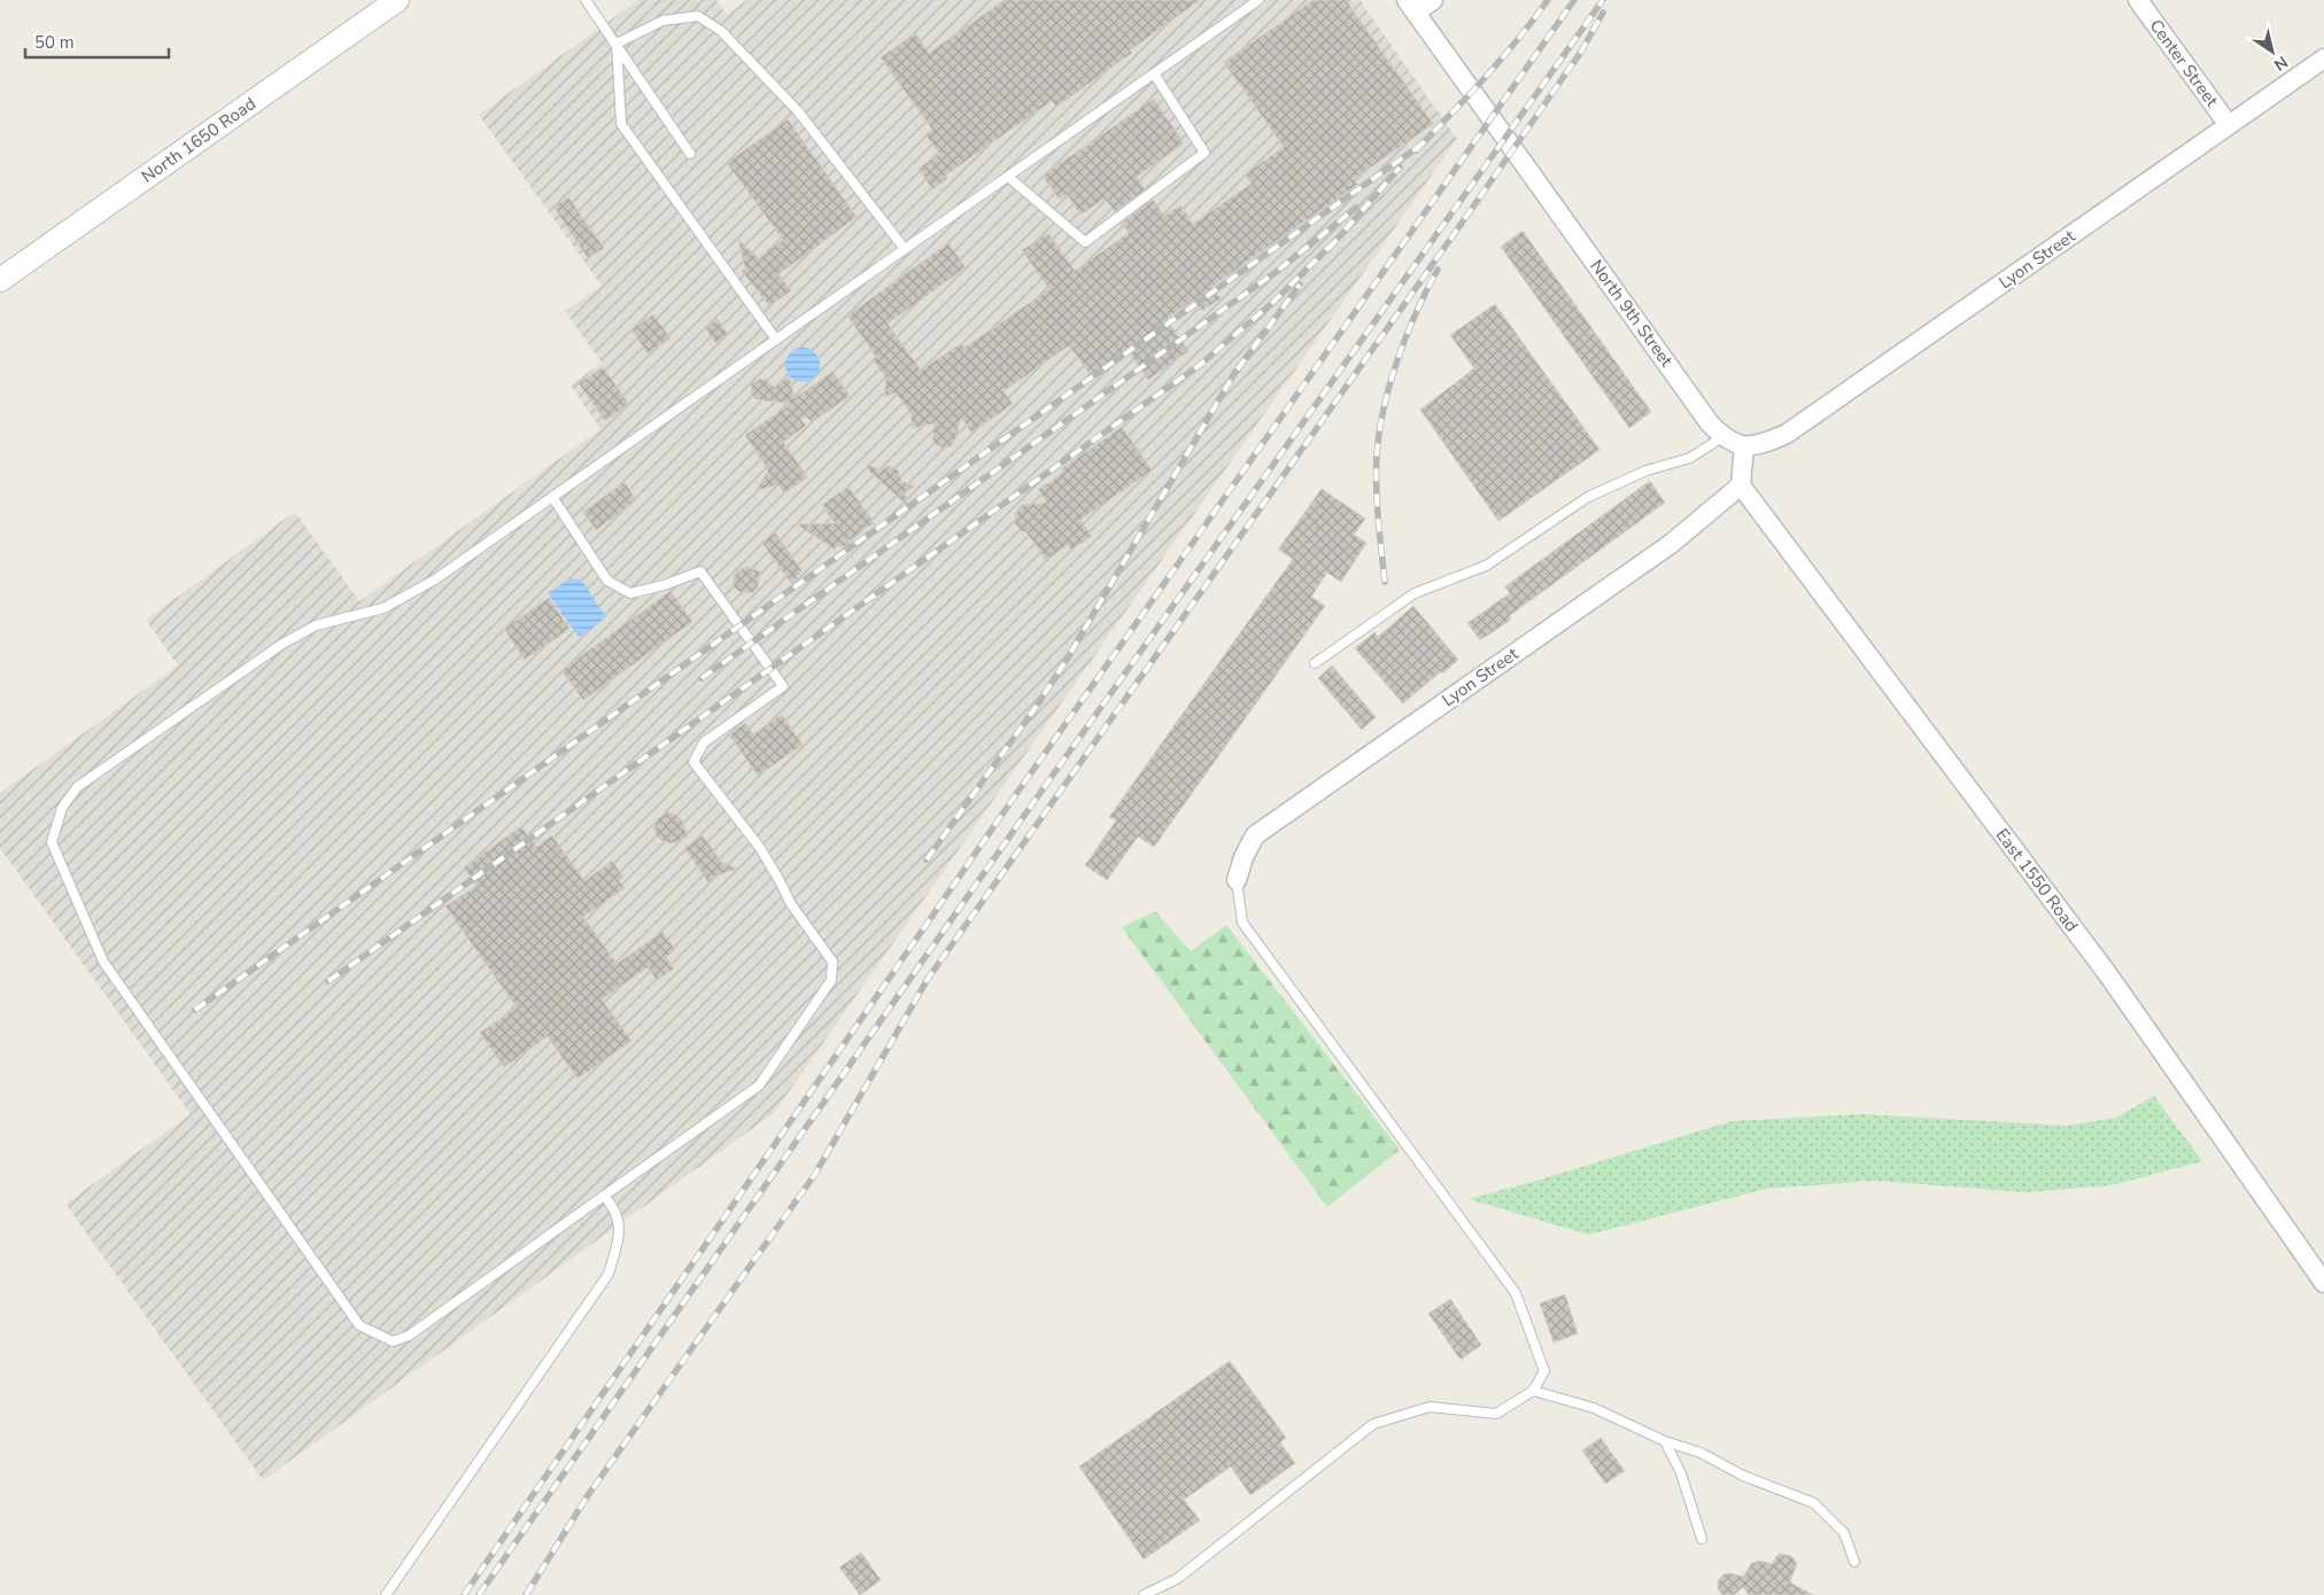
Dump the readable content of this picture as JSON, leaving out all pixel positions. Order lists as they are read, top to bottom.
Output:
{
  "streets": {
    "street": [
      "Center Street",
      "North 1650 Road",
      "Lyon Street",
      "North 9th Street",
      "East 1550 Road"
    ]
  },
  "crossings": [
    ["Center Street", "Lyon Street"],
    ["Lyon Street", "North 9th Street"],
    ["Lyon Street", "East 1550 Road"]
  ],
  "scale_bar": "50 m",
  "north": "bottom right"
}
